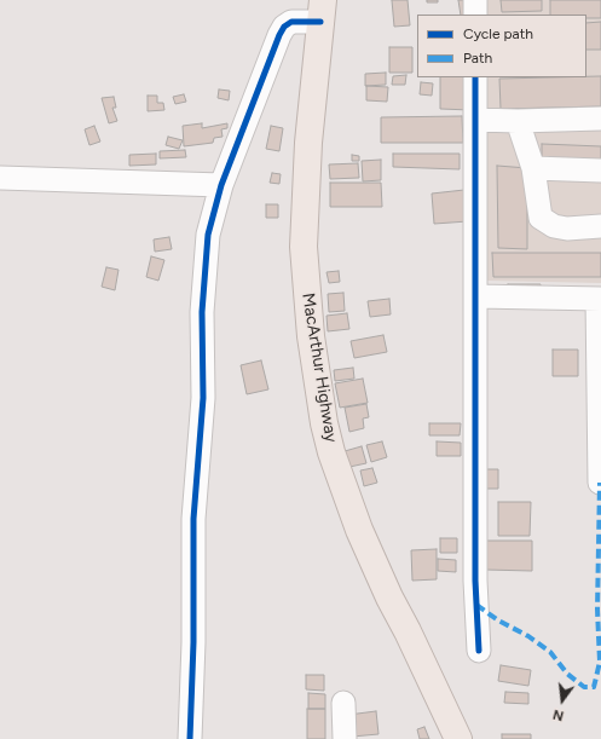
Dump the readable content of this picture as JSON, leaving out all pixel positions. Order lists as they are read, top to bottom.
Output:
{
  "streets": {
    "highway": ["MacArthur Highway"]
  },
  "legend": ["Cycle path", "Path"],
  "north": "bottom"
}
